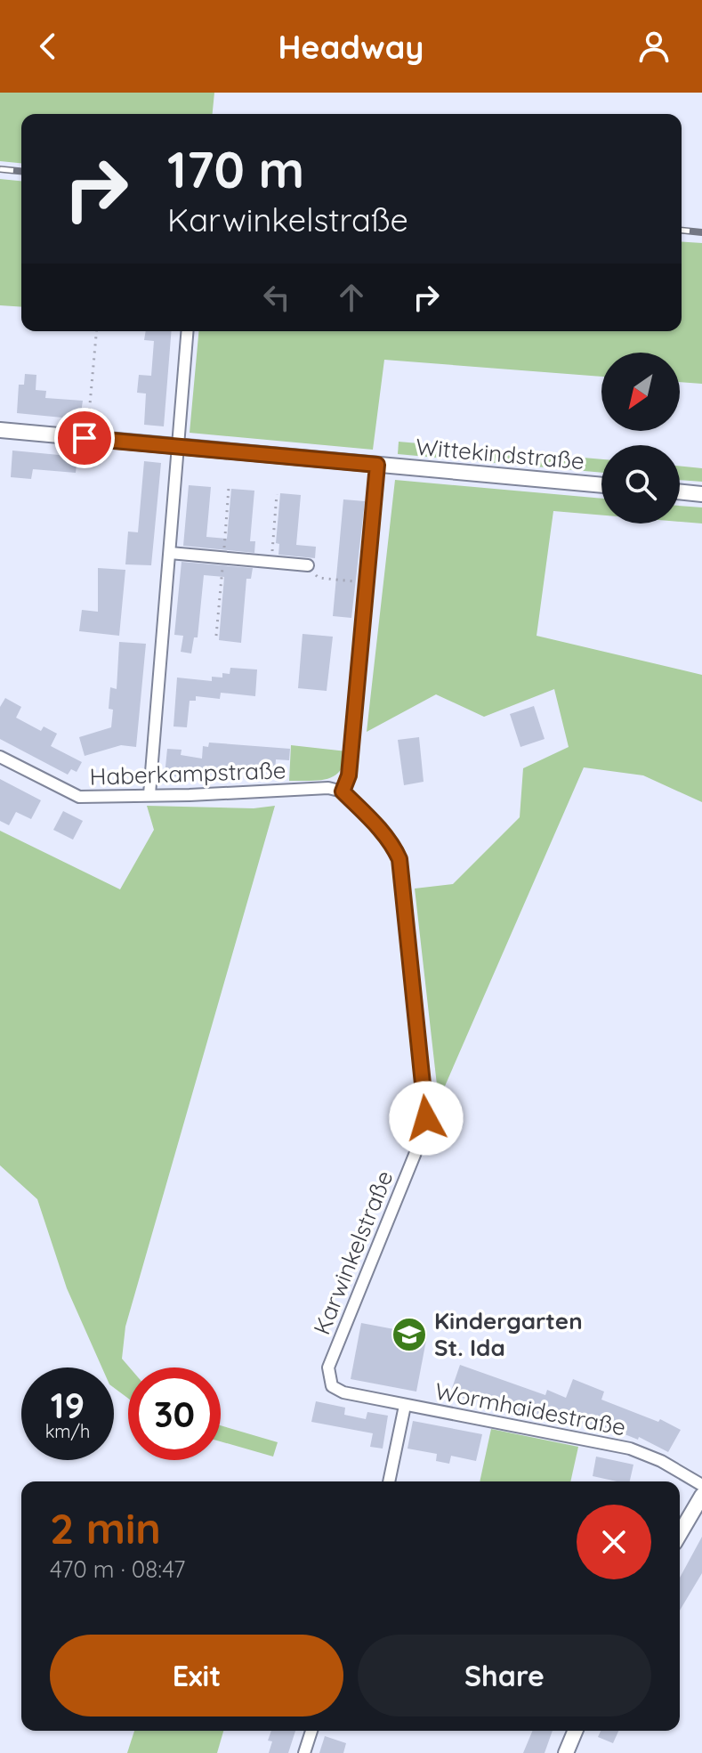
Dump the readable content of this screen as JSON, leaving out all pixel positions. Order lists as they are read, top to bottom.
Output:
{
  "streets": {
    "main road": ["Wittekindstraße"],
    "street": ["Haberkampstraße", "Karwinkelstraße", "Wormhaidestraße"]
  },
  "crossings": [
    ["Haberkampstraße", "Karwinkelstraße"],
    ["Karwinkelstraße", "Wormhaidestraße"]
  ],
  "places": {
    "school or university": ["Kindergarten St. Ida"]
  },
  "north": "bottom left",
  "page": {
    "header": "Headway",
    "turn": ["170 m", "Karwinkelstraße"],
    "speed": "19 km/h",
    "limit": "30",
    "heading": ["2 min", "470 m · 08:47"],
    "buttons": ["Exit", "Share"]
  }
}
